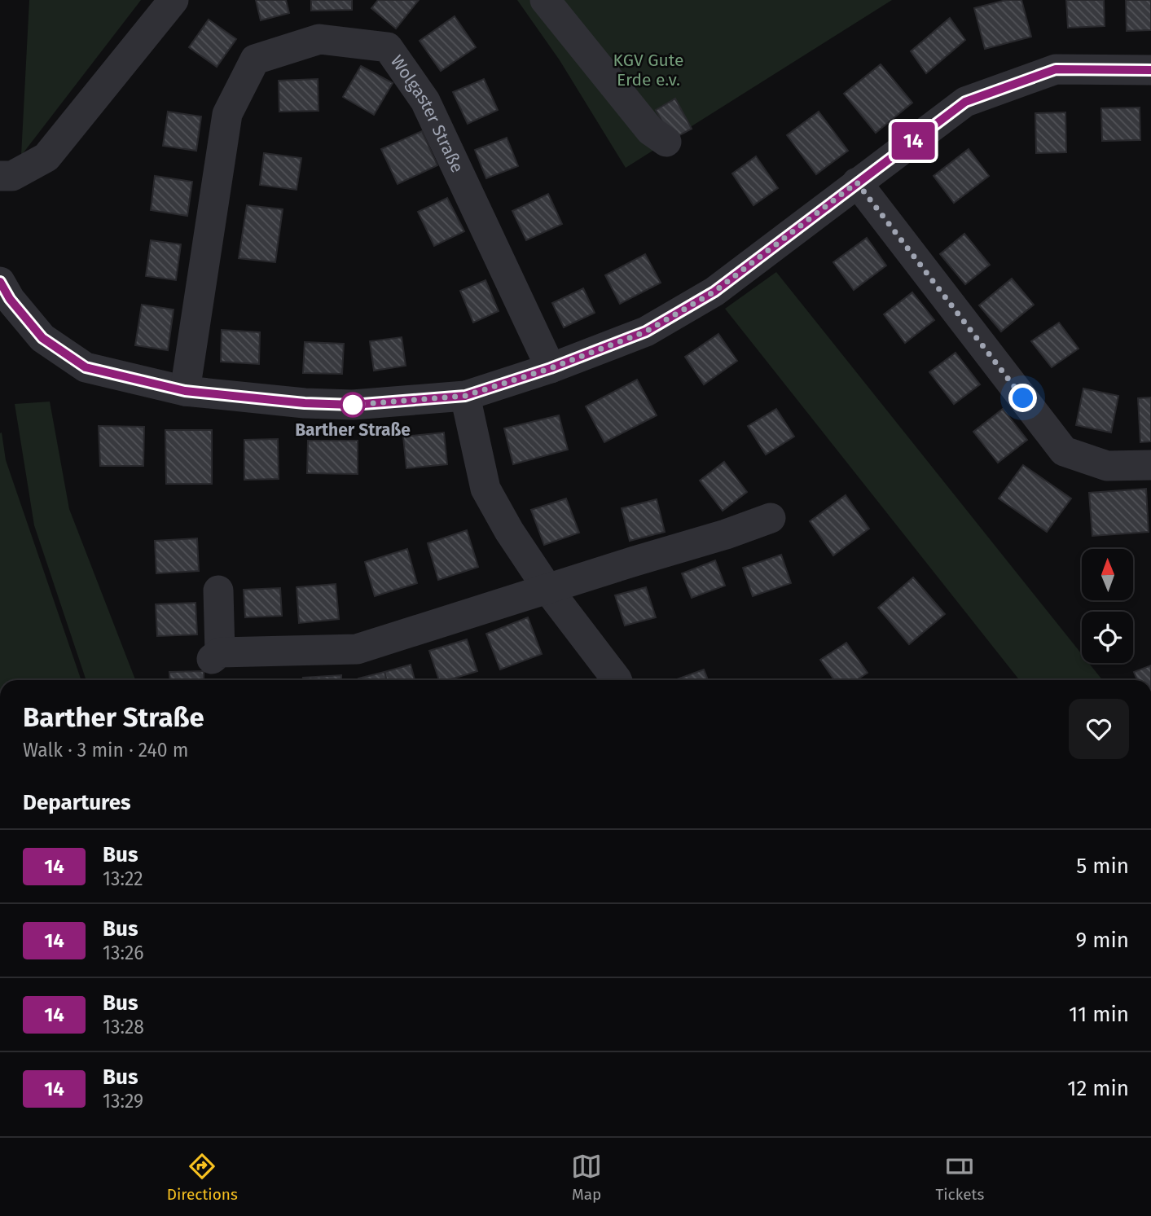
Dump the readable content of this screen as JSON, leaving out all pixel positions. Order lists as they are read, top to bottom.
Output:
{
  "streets": {
    "street": ["Wolgaster Straße"]
  },
  "parks": ["KGV Gute Erde e.v."],
  "places": ["Barther Straße"],
  "lines": ["bus line 14"],
  "north": "top",
  "page": {
    "on_map": "14",
    "heading": [
      ["Barther Straße", "Walk · 3 min · 240 m"],
      "Departures"
    ],
    "list": [
      {
        "mark": "14",
        "name": "Bus",
        "note": "13:22",
        "value": "5 min"
      },
      {
        "mark": "14",
        "name": "Bus",
        "note": "13:26",
        "value": "9 min"
      },
      {
        "mark": "14",
        "name": "Bus",
        "note": "13:28",
        "value": "11 min"
      },
      {
        "mark": "14",
        "name": "Bus",
        "note": "13:29",
        "value": "12 min"
      }
    ],
    "tabs": ["Directions", "Map", "Tickets"]
  }
}
